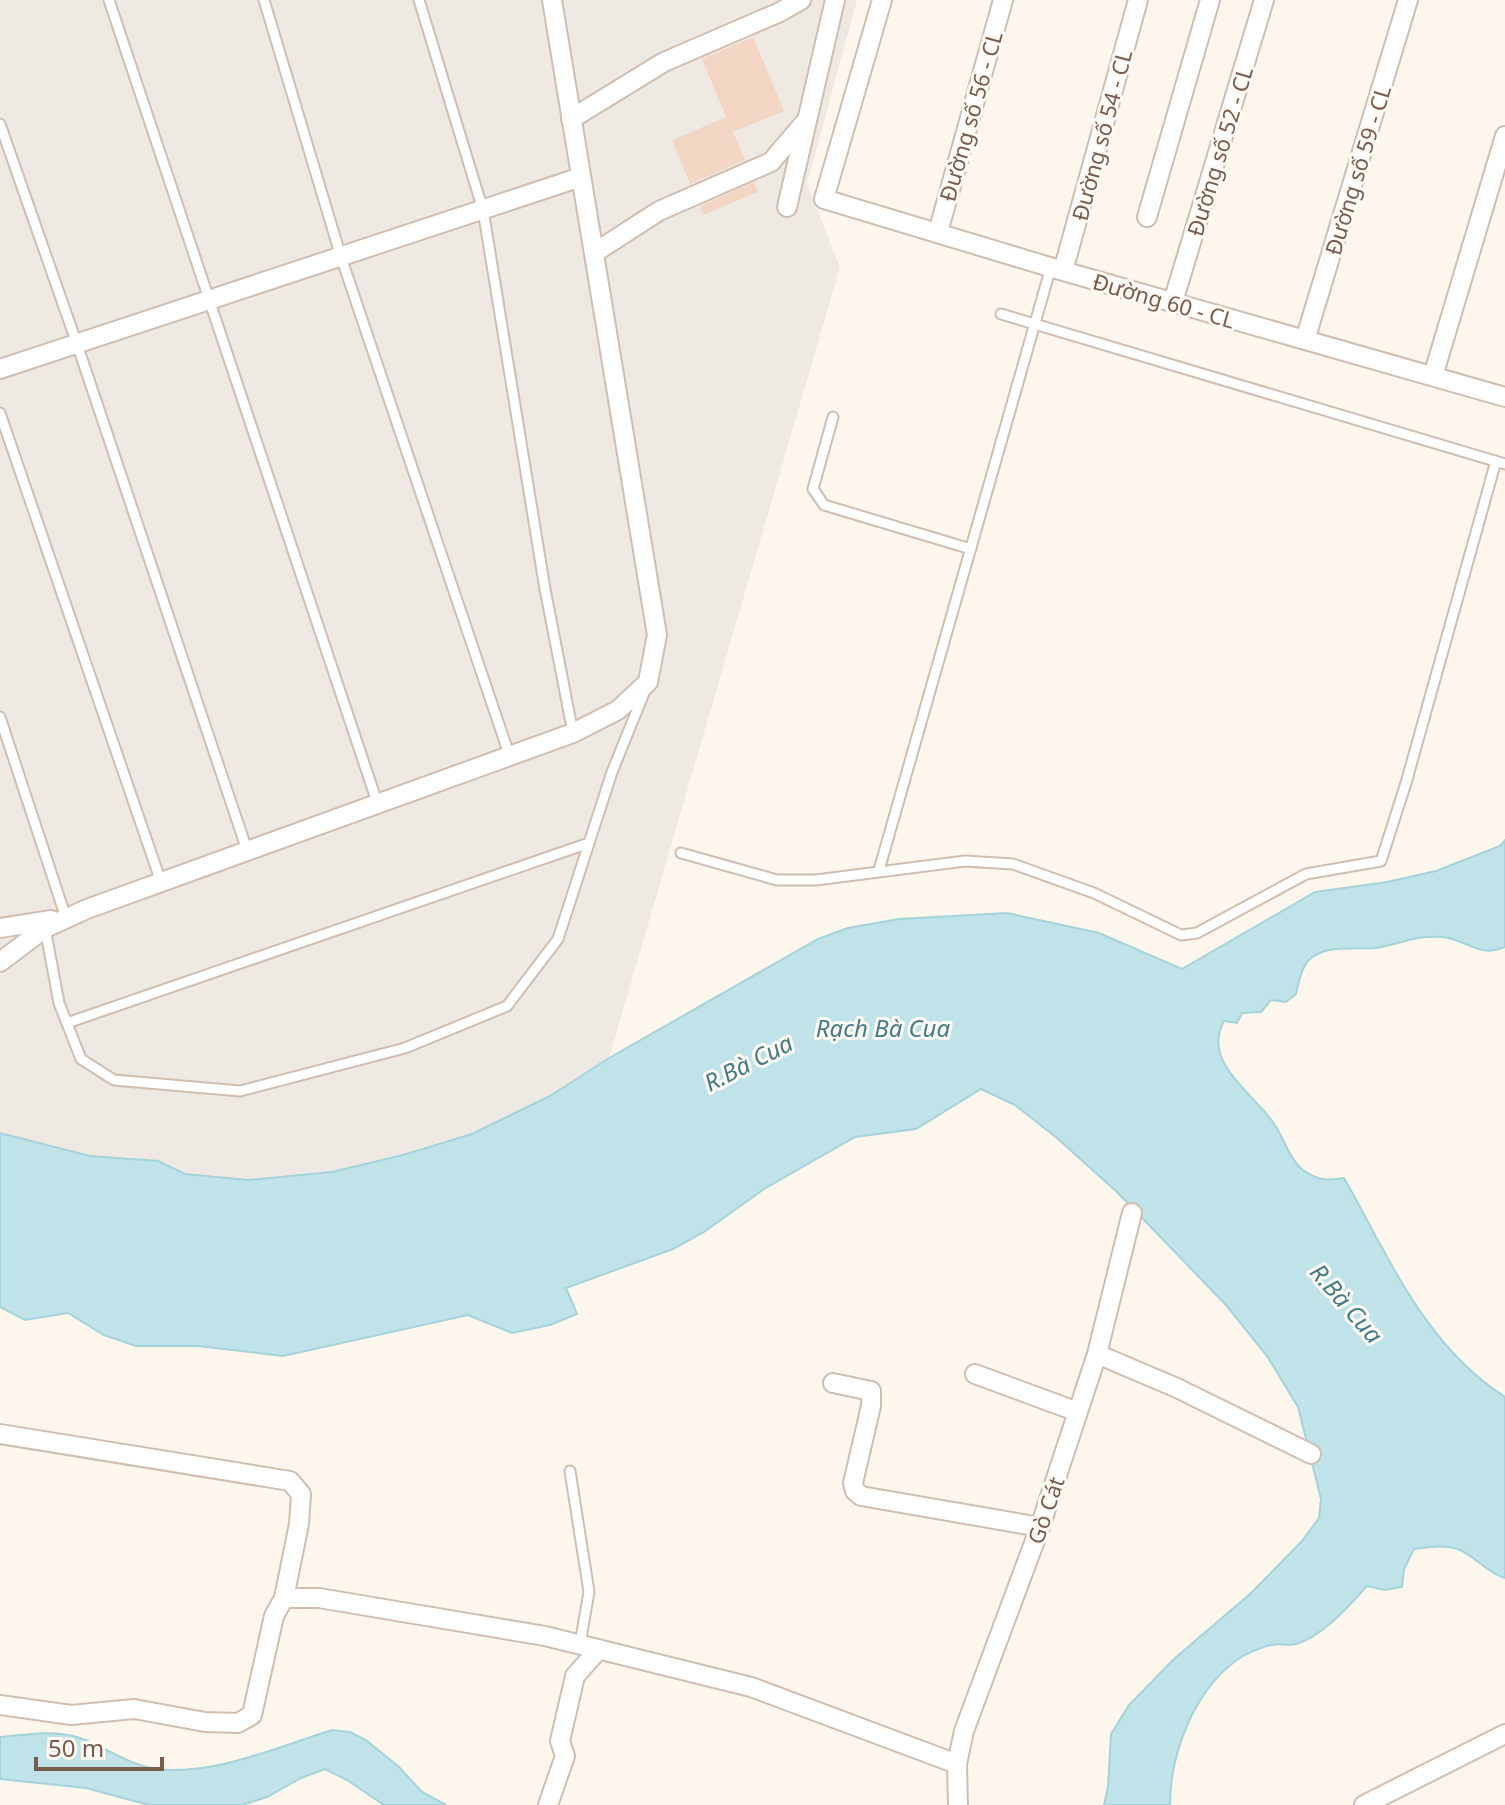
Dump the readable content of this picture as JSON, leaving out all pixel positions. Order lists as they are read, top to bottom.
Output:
{
  "streets": {
    "street": [
      "Đường số 56 - CL",
      "Đường số 54 - CL",
      "Đường số 52 - CL",
      "Đường số 59 - CL",
      "Đường 60 - CL",
      "Gò Cát"
    ]
  },
  "crossings": [
    ["Đường số 56 - CL", "Đường 60 - CL"],
    ["Đường số 54 - CL", "Đường 60 - CL"],
    ["Đường số 52 - CL", "Đường 60 - CL"],
    ["Đường số 59 - CL", "Đường 60 - CL"]
  ],
  "water": ["Rạch Bà Cua", "R.Bà Cua"],
  "scale_bar": "50 m"
}
